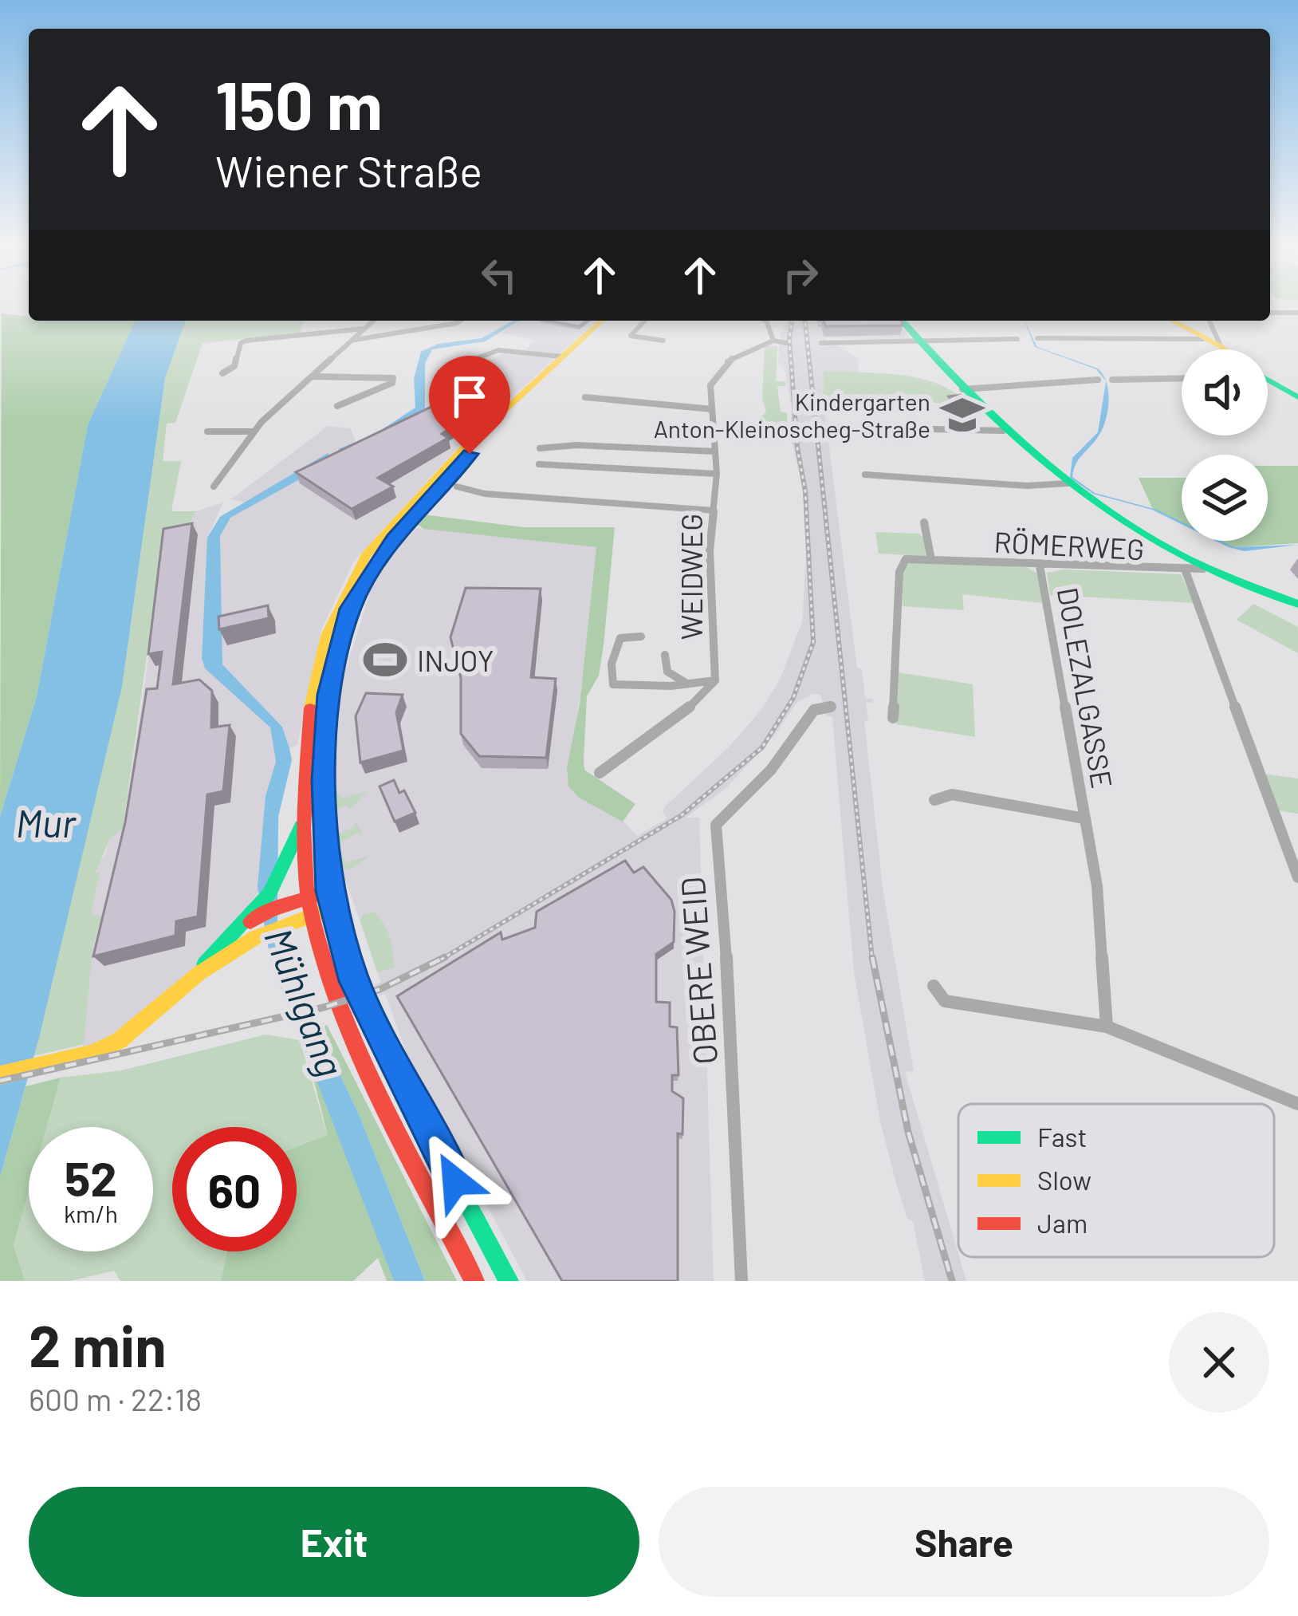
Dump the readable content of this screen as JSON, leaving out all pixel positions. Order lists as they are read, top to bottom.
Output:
{
  "streets": {
    "street": [
      "RÖMERWEG",
      "WEIDWEG",
      "DOLEZALGASSE",
      "OBERE WEID"
    ]
  },
  "crossings": [
    ["RÖMERWEG", "DOLEZALGASSE"]
  ],
  "water": ["Mur", "Mühlgang"],
  "places": {
    "school or university": ["Kindergarten Anton-Kleinoscheg-Straße"],
    "sports": ["INJOY"]
  },
  "legend": ["Fast", "Slow", "Jam"],
  "page": {
    "turn": ["150 m", "Wiener Straße"],
    "speed": "52 km/h",
    "limit": "60",
    "heading": ["2 min", "600 m · 22:18"],
    "buttons": ["Exit", "Share"]
  }
}
